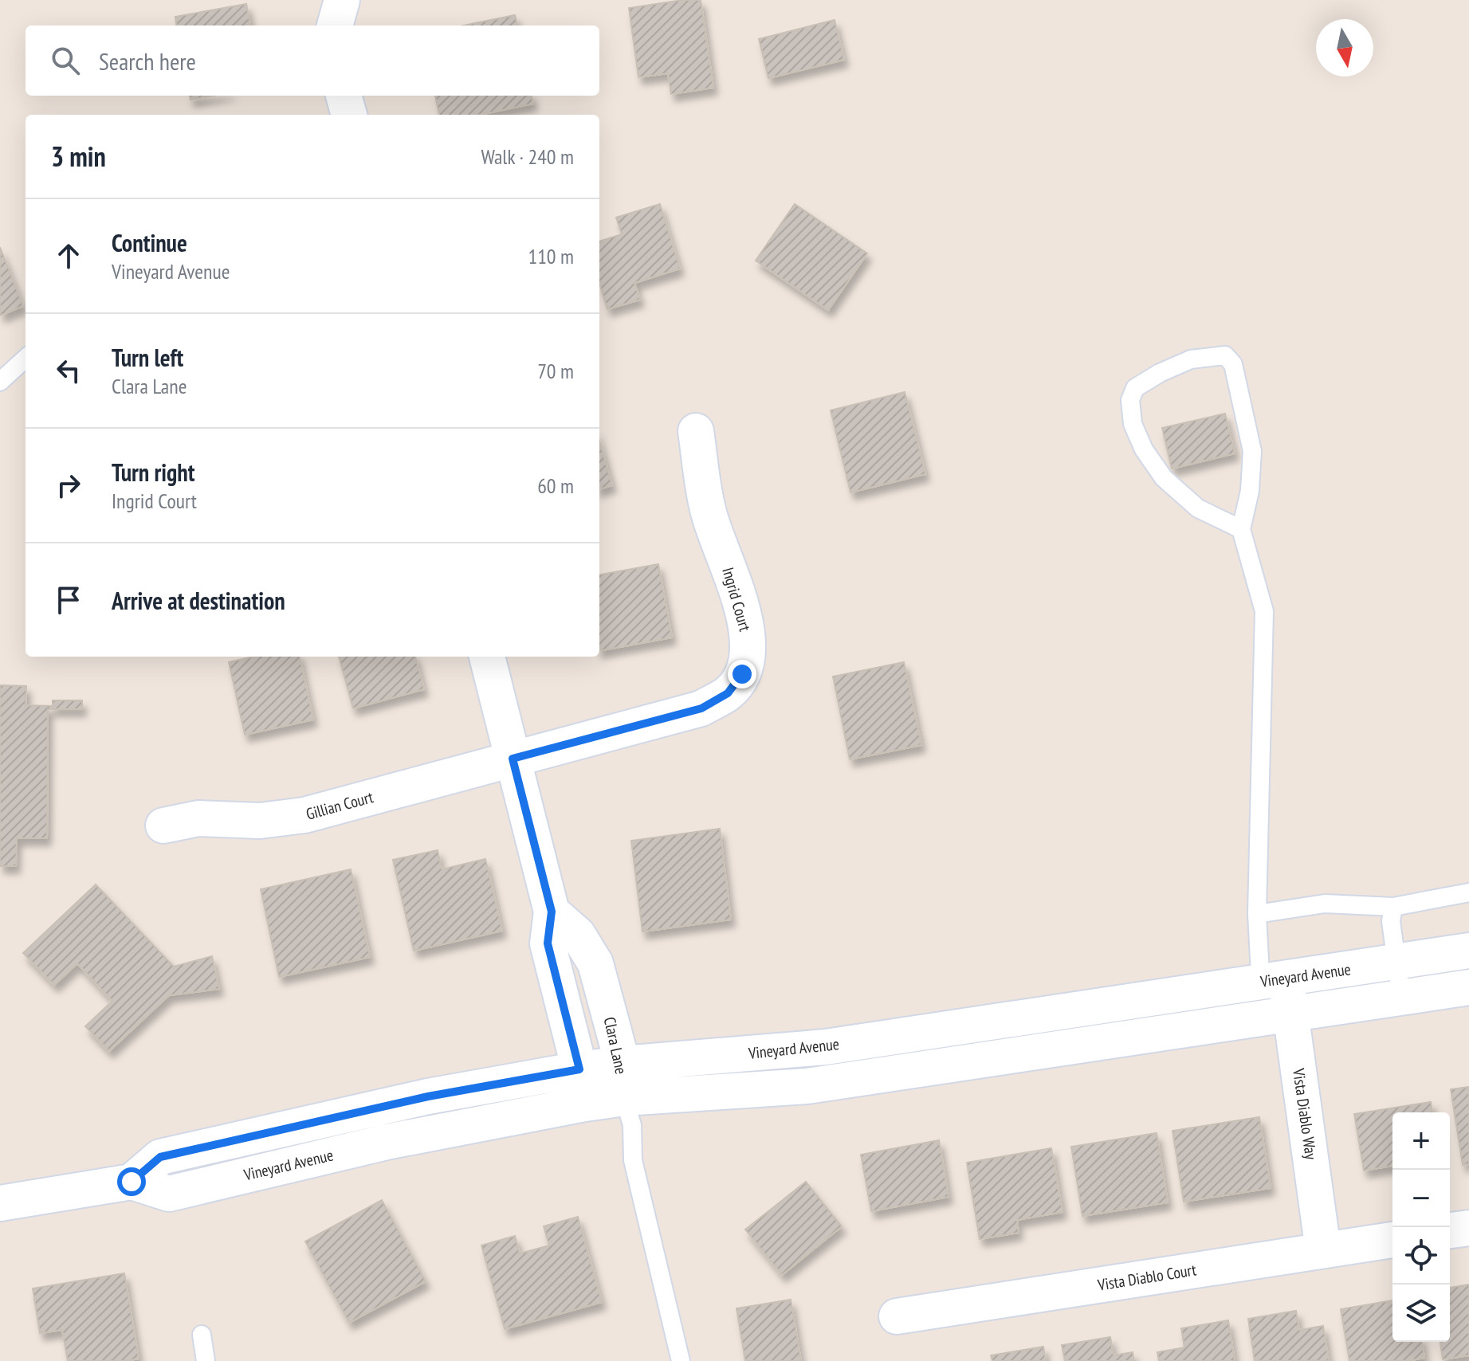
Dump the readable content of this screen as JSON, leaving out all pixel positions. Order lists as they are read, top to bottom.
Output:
{
  "streets": {
    "street": [
      "Ingrid Court",
      "Gillian Court",
      "Vineyard Avenue",
      "Clara Lane",
      "Vista Diablo Way",
      "Vista Diablo Court"
    ]
  },
  "crossings": [
    ["Ingrid Court", "Gillian Court"],
    ["Vineyard Avenue", "Clara Lane"],
    ["Vineyard Avenue", "Vista Diablo Way"],
    ["Vista Diablo Way", "Vista Diablo Court"]
  ],
  "north": "bottom",
  "page": {
    "search": "Search here",
    "heading": ["3 min", "Walk · 240 m"],
    "list": [
      ["Continue", "Vineyard Avenue", "110 m"],
      ["Turn left", "Clara Lane", "70 m"],
      ["Turn right", "Ingrid Court", "60 m"],
      "Arrive at destination"
    ],
    "map_buttons": ["+", "−"]
  }
}
